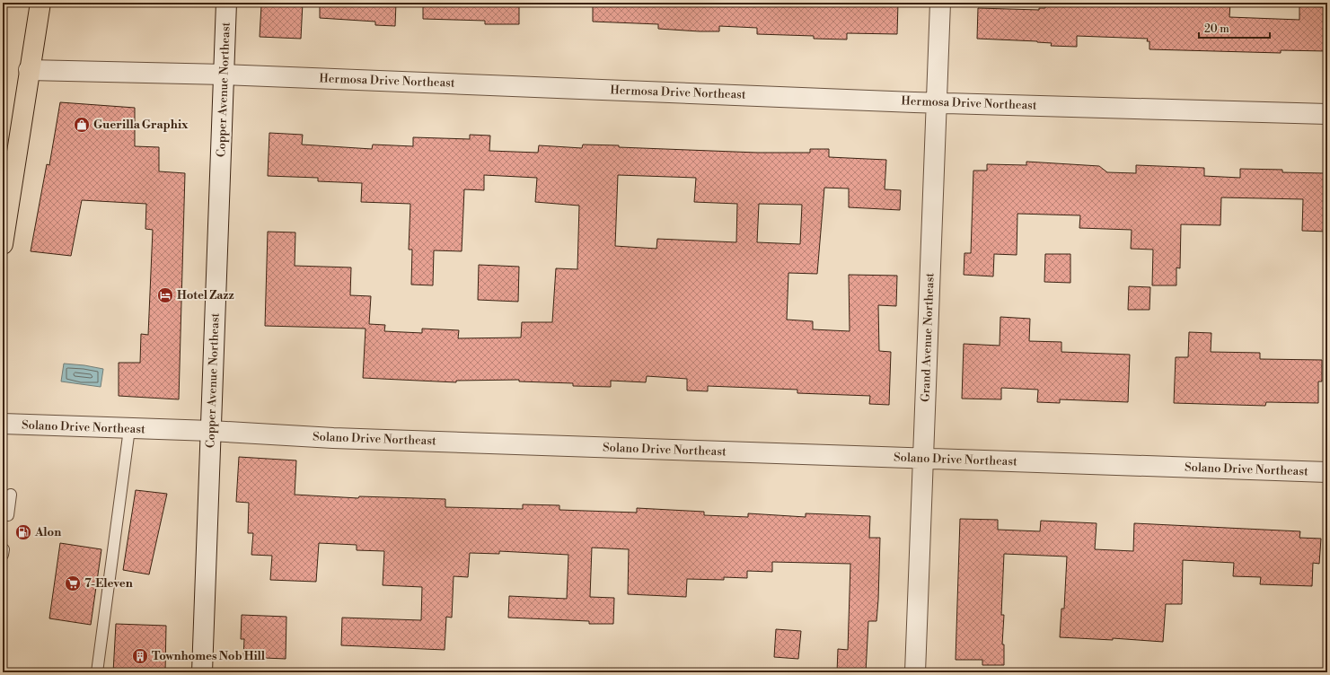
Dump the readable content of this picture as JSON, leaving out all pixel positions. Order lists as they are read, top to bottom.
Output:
{
  "streets": {
    "street": [
      "Hermosa Drive Northeast",
      "Copper Avenue Northeast",
      "Grand Avenue Northeast",
      "Solano Drive Northeast"
    ]
  },
  "crossings": [
    ["Hermosa Drive Northeast", "Copper Avenue Northeast"],
    ["Hermosa Drive Northeast", "Grand Avenue Northeast"],
    ["Copper Avenue Northeast", "Solano Drive Northeast"],
    ["Grand Avenue Northeast", "Solano Drive Northeast"]
  ],
  "places": {
    "shop": ["Guerilla Graphix"],
    "hotel": ["Hotel Zazz"],
    "fuel station": ["Alon"],
    "supermarket": ["7-Eleven"],
    "building": ["Townhomes Nob Hill"]
  },
  "scale_bar": "20 m"
}
